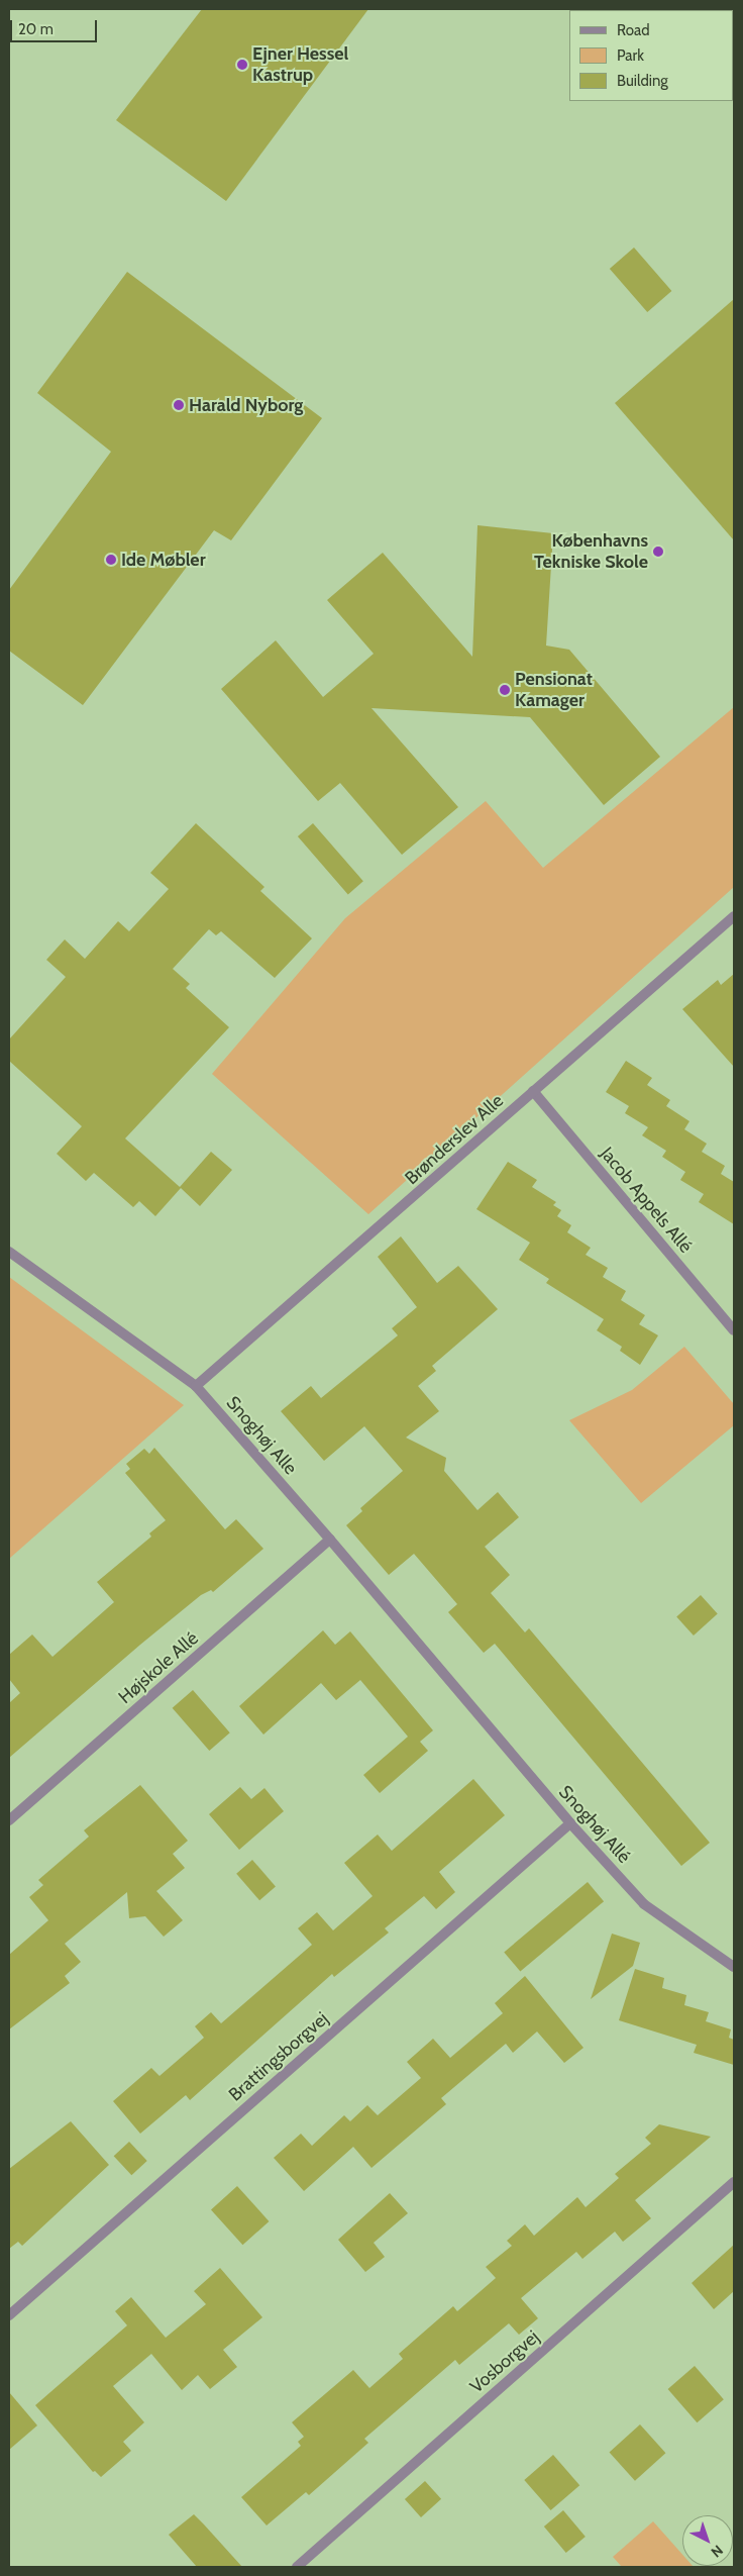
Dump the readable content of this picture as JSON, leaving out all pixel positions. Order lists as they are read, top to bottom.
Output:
{
  "streets": {
    "street": [
      "Brønderslev Alle",
      "Jacob Appels Allé",
      "Snoghøj Alle",
      "Højskole Allé",
      "Snoghøj Allé",
      "Brattingsborgvej",
      "Vosborgvej"
    ]
  },
  "crossings": [
    ["Brønderslev Alle", "Jacob Appels Allé"],
    ["Brønderslev Alle", "Snoghøj Alle"],
    ["Snoghøj Alle", "Højskole Allé"],
    ["Snoghøj Alle", "Snoghøj Allé"],
    ["Snoghøj Allé", "Brattingsborgvej"]
  ],
  "places": [
    "Ejner Hessel Kastrup",
    "Harald Nyborg",
    "Københavns Tekniske Skole",
    "Ide Møbler",
    "Pensionat Kamager"
  ],
  "legend": ["Road", "Park", "Building"],
  "scale_bar": "20 m",
  "north": "bottom right"
}
